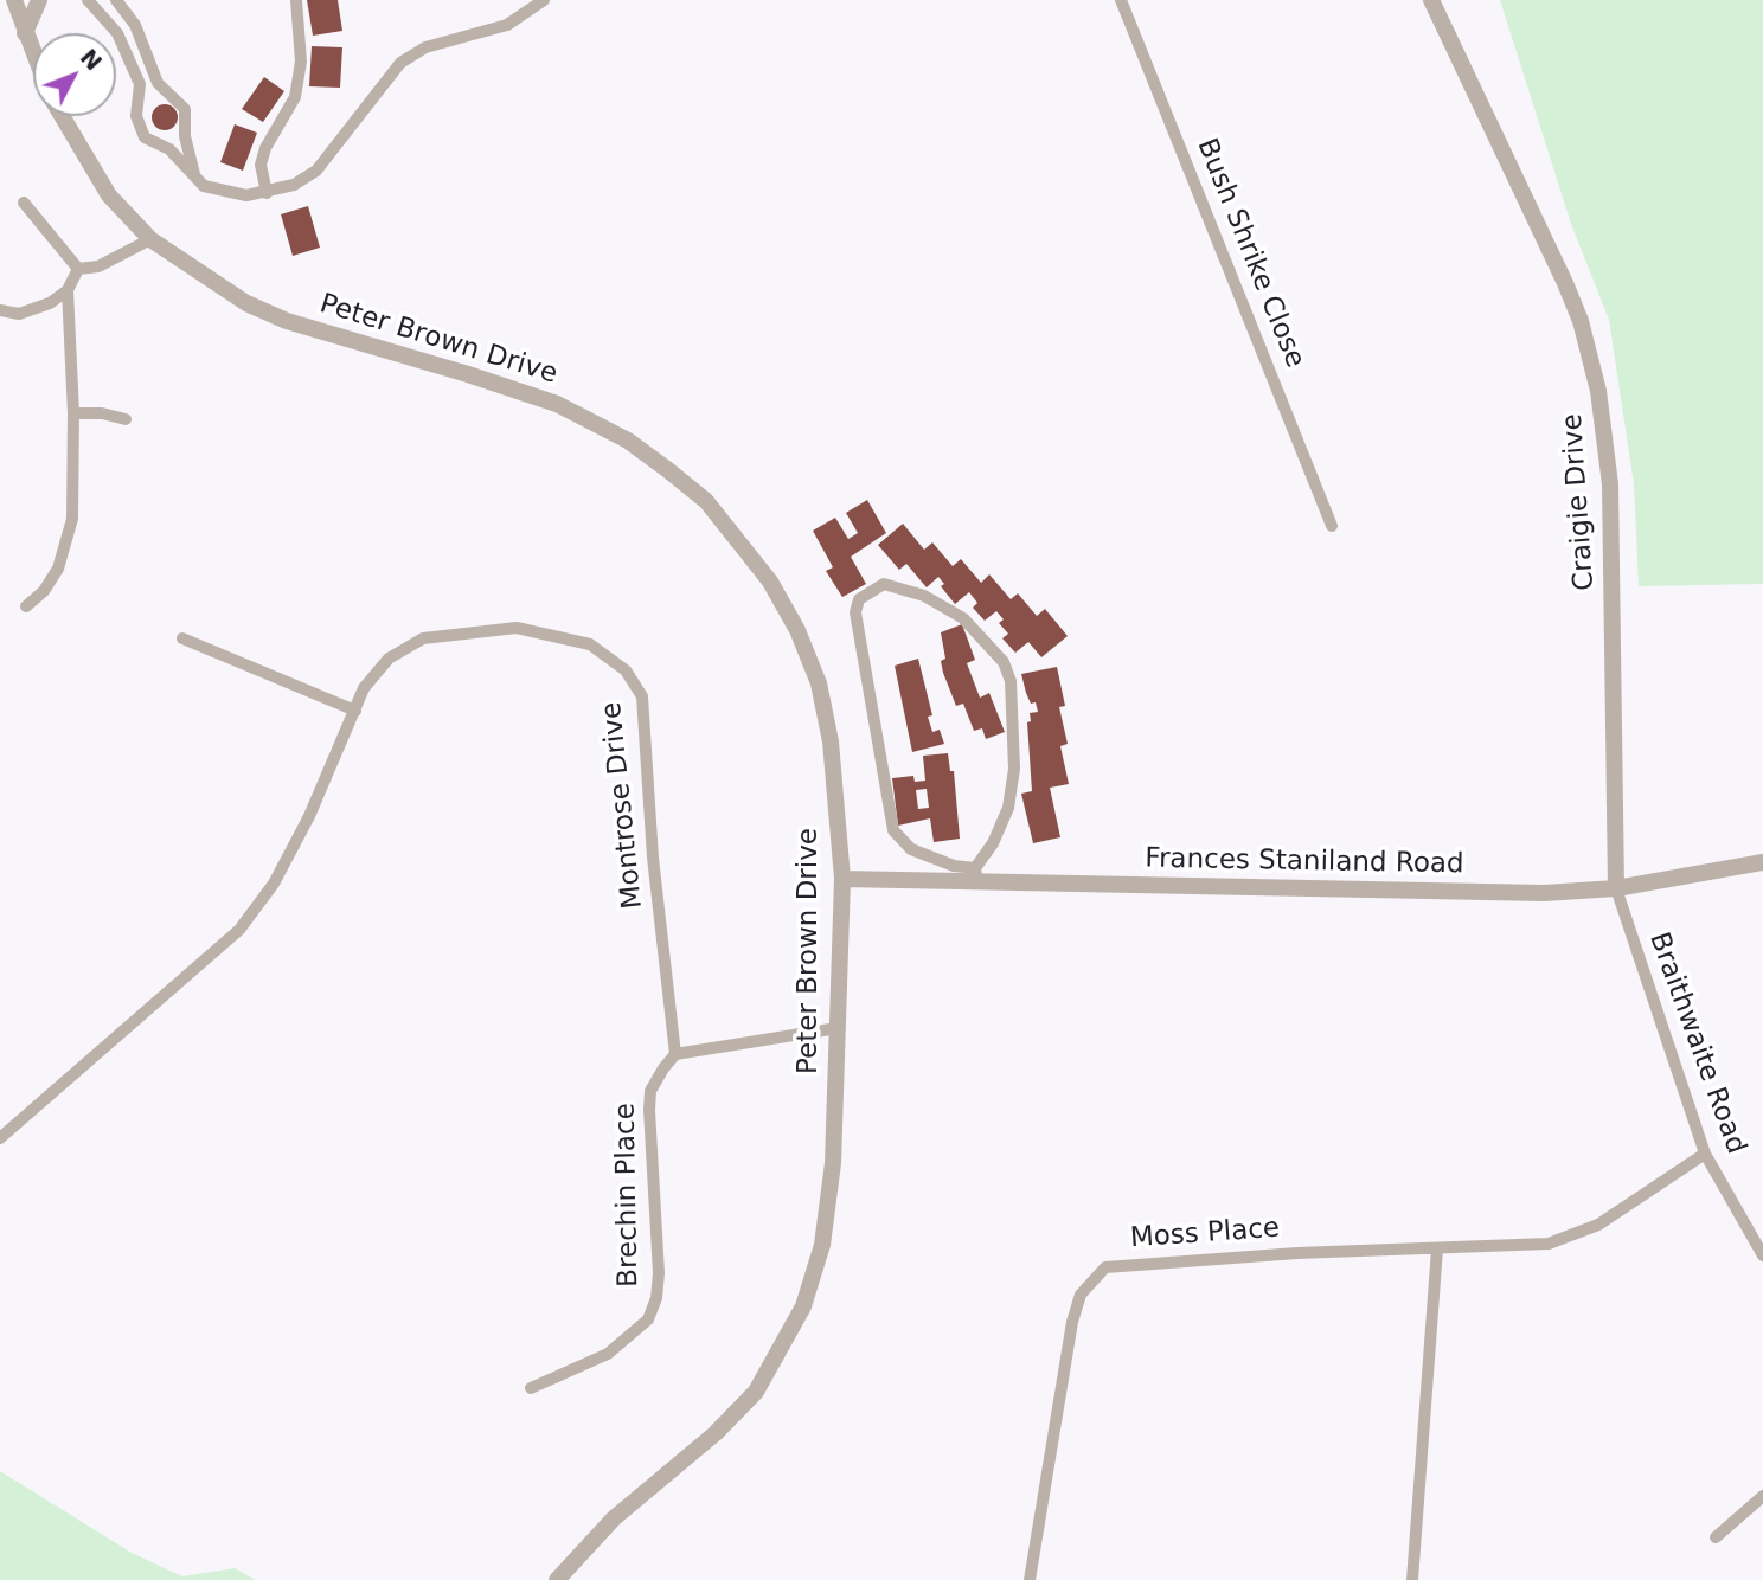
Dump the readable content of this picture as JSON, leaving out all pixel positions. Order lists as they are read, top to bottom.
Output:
{
  "streets": {
    "street": [
      "Bush Shrike Close",
      "Peter Brown Drive",
      "Craigie Drive",
      "Montrose Drive",
      "Frances Staniland Road",
      "Braithwaite Road",
      "Brechin Place",
      "Moss Place"
    ]
  },
  "crossings": [
    ["Peter Brown Drive", "Frances Staniland Road"],
    ["Craigie Drive", "Frances Staniland Road"],
    ["Craigie Drive", "Braithwaite Road"],
    ["Montrose Drive", "Brechin Place"],
    ["Frances Staniland Road", "Braithwaite Road"],
    ["Braithwaite Road", "Moss Place"]
  ],
  "north": "top right"
}
